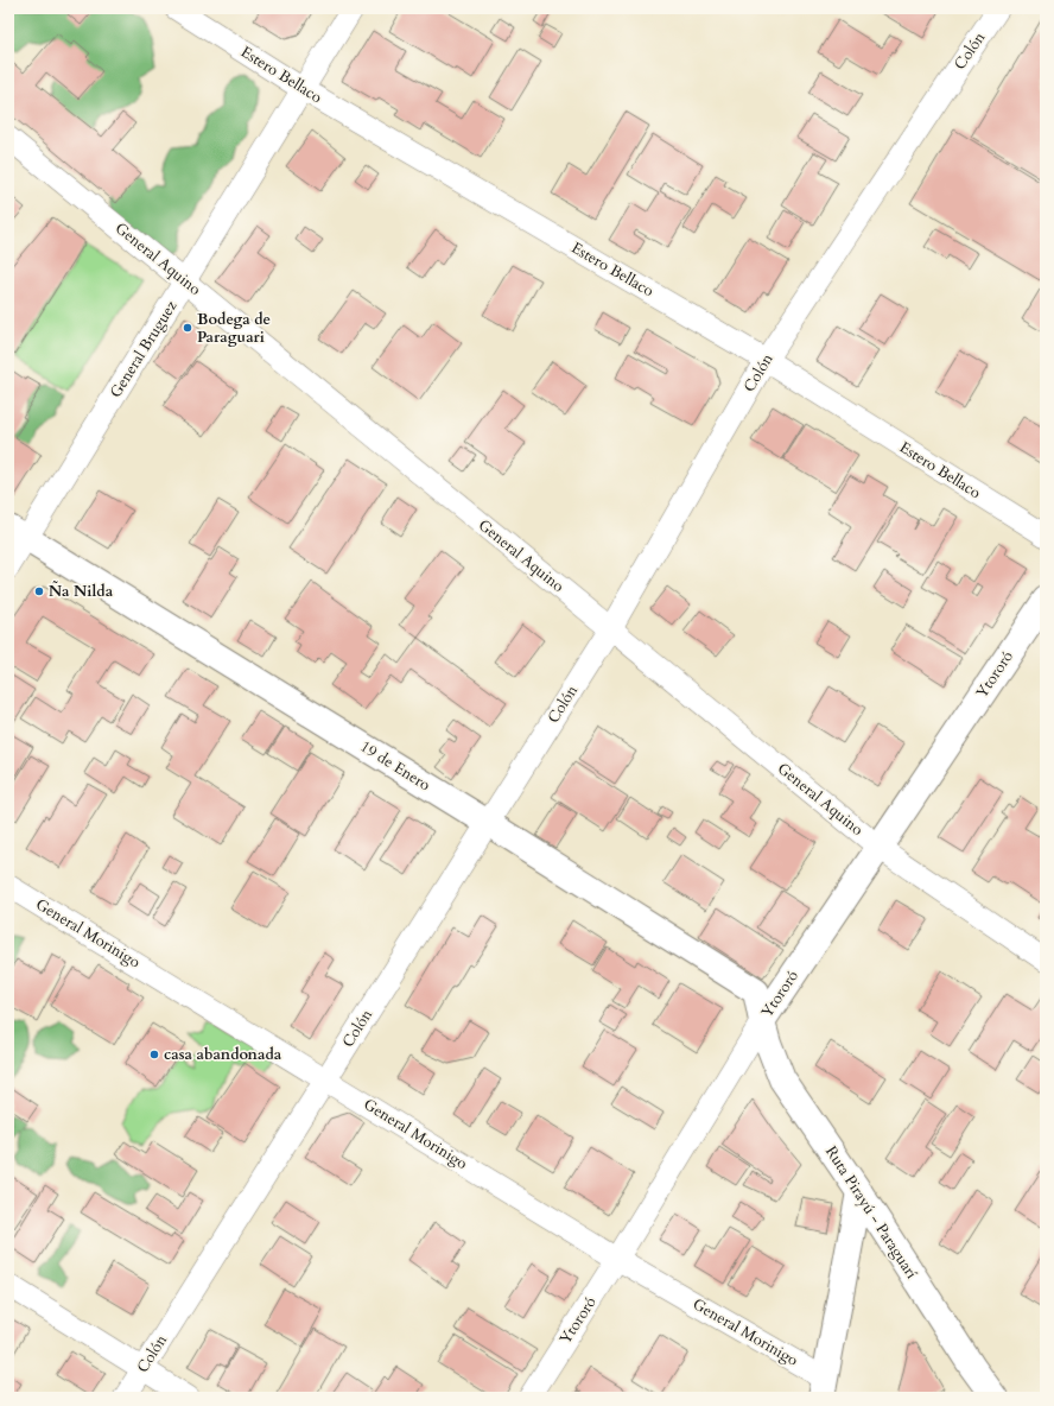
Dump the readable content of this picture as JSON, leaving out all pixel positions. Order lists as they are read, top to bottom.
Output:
{
  "streets": {
    "main road": ["Ytororó", "19 de Enero", "Ruta Pirayú - Paraguarí"],
    "street": [
      "Colón",
      "Estero Bellaco",
      "General Aquino",
      "General Bruguez",
      "General Morinigo"
    ]
  },
  "crossings": [
    ["Colón", "Estero Bellaco"],
    ["Colón", "General Aquino"],
    ["Colón", "19 de Enero"],
    ["Colón", "General Morinigo"],
    ["Estero Bellaco", "General Bruguez"],
    ["General Aquino", "General Bruguez"],
    ["General Aquino", "Ytororó"],
    ["General Bruguez", "19 de Enero"],
    ["Ytororó", "19 de Enero"],
    ["Ytororó", "General Morinigo"],
    ["Ytororó", "Ruta Pirayú - Paraguarí"],
    ["19 de Enero", "Ruta Pirayú - Paraguarí"]
  ],
  "places": ["Bodega de Paraguari", "Ña Nilda", "casa abandonada"]
}
